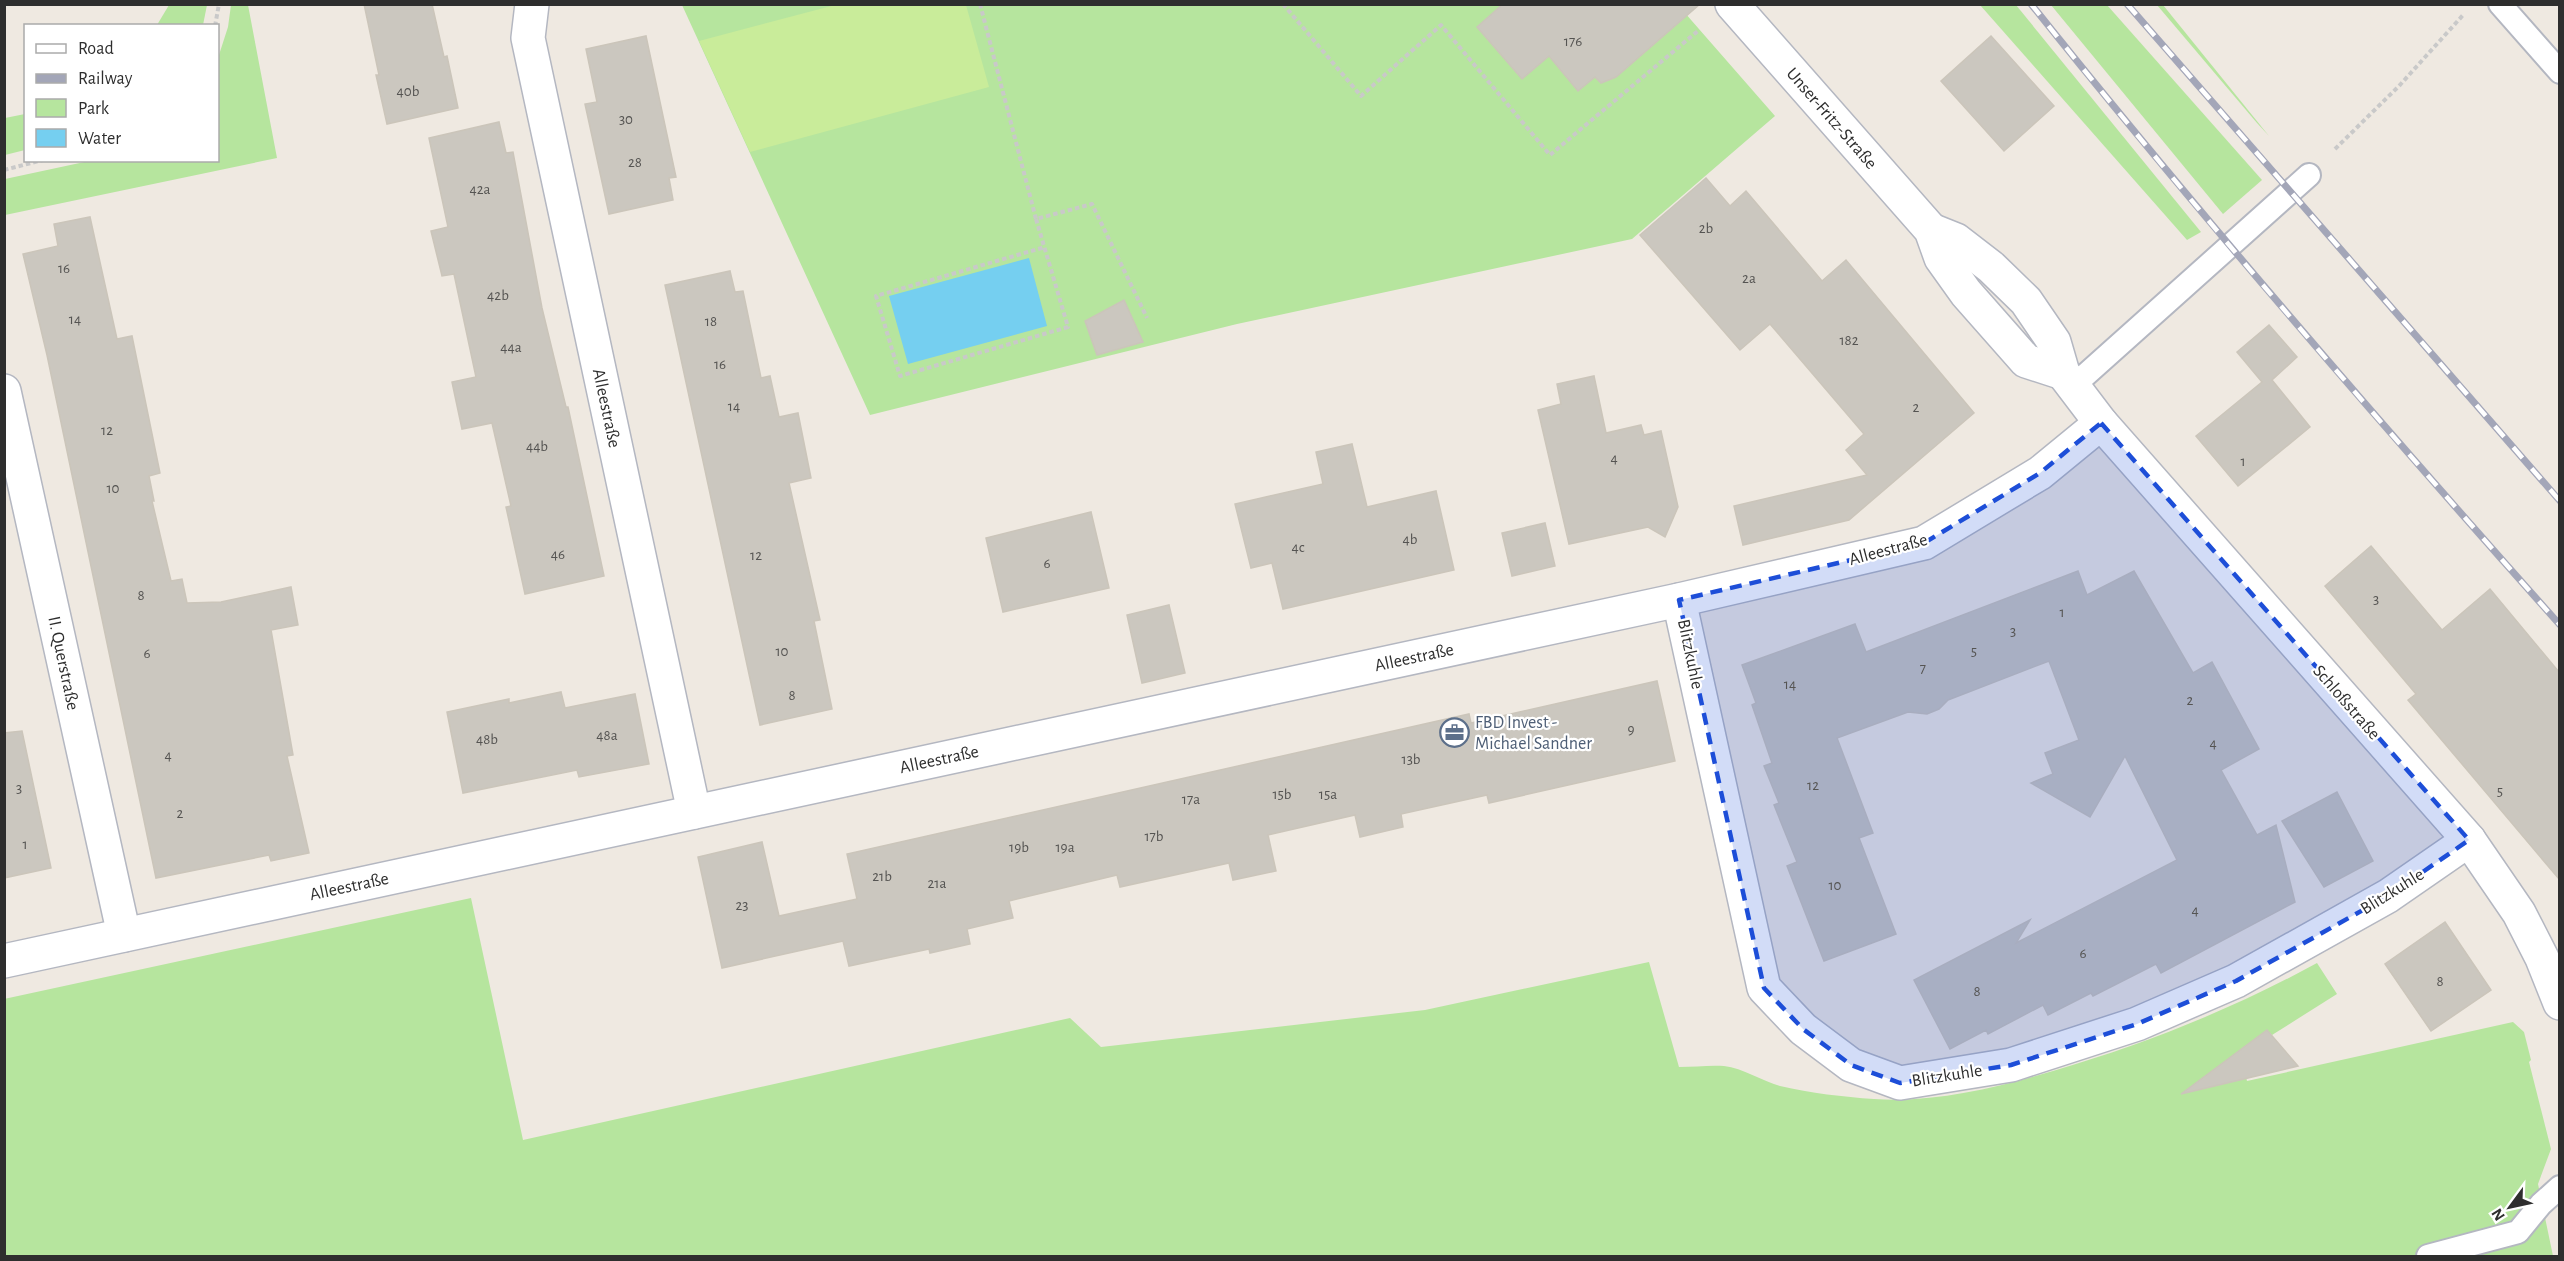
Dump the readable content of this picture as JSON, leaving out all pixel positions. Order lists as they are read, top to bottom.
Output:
{
  "streets": {
    "street": [
      "Unser-Fritz-Straße",
      "Alleestraße",
      "Blitzkuhle",
      "II. Querstraße",
      "Schloßstraße"
    ]
  },
  "crossings": [
    ["Unser-Fritz-Straße", "Alleestraße"],
    ["Unser-Fritz-Straße", "Schloßstraße"],
    ["Alleestraße", "Blitzkuhle"],
    ["Alleestraße", "II. Querstraße"],
    ["Alleestraße", "Schloßstraße"],
    ["Blitzkuhle", "Schloßstraße"]
  ],
  "places": {
    "office": ["FBD Invest - Michael Sandner"]
  },
  "house_numbers": [
    "176",
    "40b",
    "30",
    "28",
    "42a",
    "2b",
    "16",
    "2a",
    "42b",
    "14",
    "18",
    "182",
    "44a",
    "16",
    "14",
    "2",
    "12",
    "44b",
    "4",
    "1",
    "10",
    "4b",
    "4c",
    "46",
    "12",
    "6",
    "8",
    "3",
    "1",
    "3",
    "10",
    "5",
    "6",
    "7",
    "14",
    "8",
    "2",
    "9",
    "48a",
    "48b",
    "4",
    "4",
    "13b",
    "12",
    "3",
    "5",
    "15b",
    "15a",
    "17a",
    "2",
    "17b",
    "1",
    "19b",
    "19a",
    "21b",
    "21a",
    "10",
    "23",
    "4",
    "6",
    "8",
    "8"
  ],
  "legend": [
    "Road",
    "Railway",
    "Park",
    "Water"
  ],
  "north": "bottom left"
}
